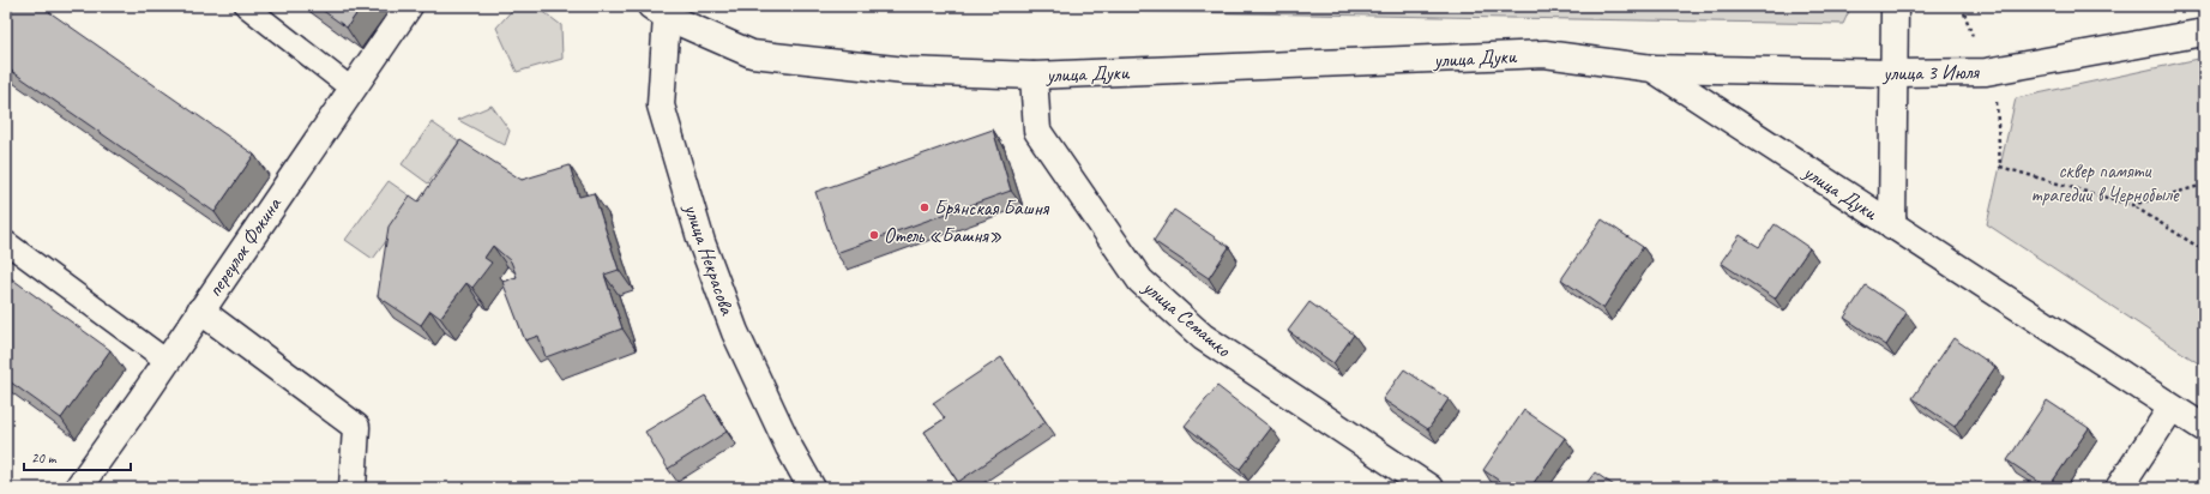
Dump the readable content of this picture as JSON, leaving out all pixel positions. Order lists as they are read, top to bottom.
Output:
{
  "streets": {
    "street": [
      "улица Дуки",
      "улица 3 Июля",
      "переулок Фокина",
      "улица Некрасова",
      "улица Семашко"
    ]
  },
  "crossings": [
    ["улица Дуки", "улица 3 Июля"],
    ["улица Дуки", "улица Некрасова"],
    ["улица Дуки", "улица Семашко"]
  ],
  "parks": ["сквер памяти трагедии в Чернобыле"],
  "places": ["Брянская Башня", "Отель «Башня»"],
  "scale_bar": "20 m"
}
